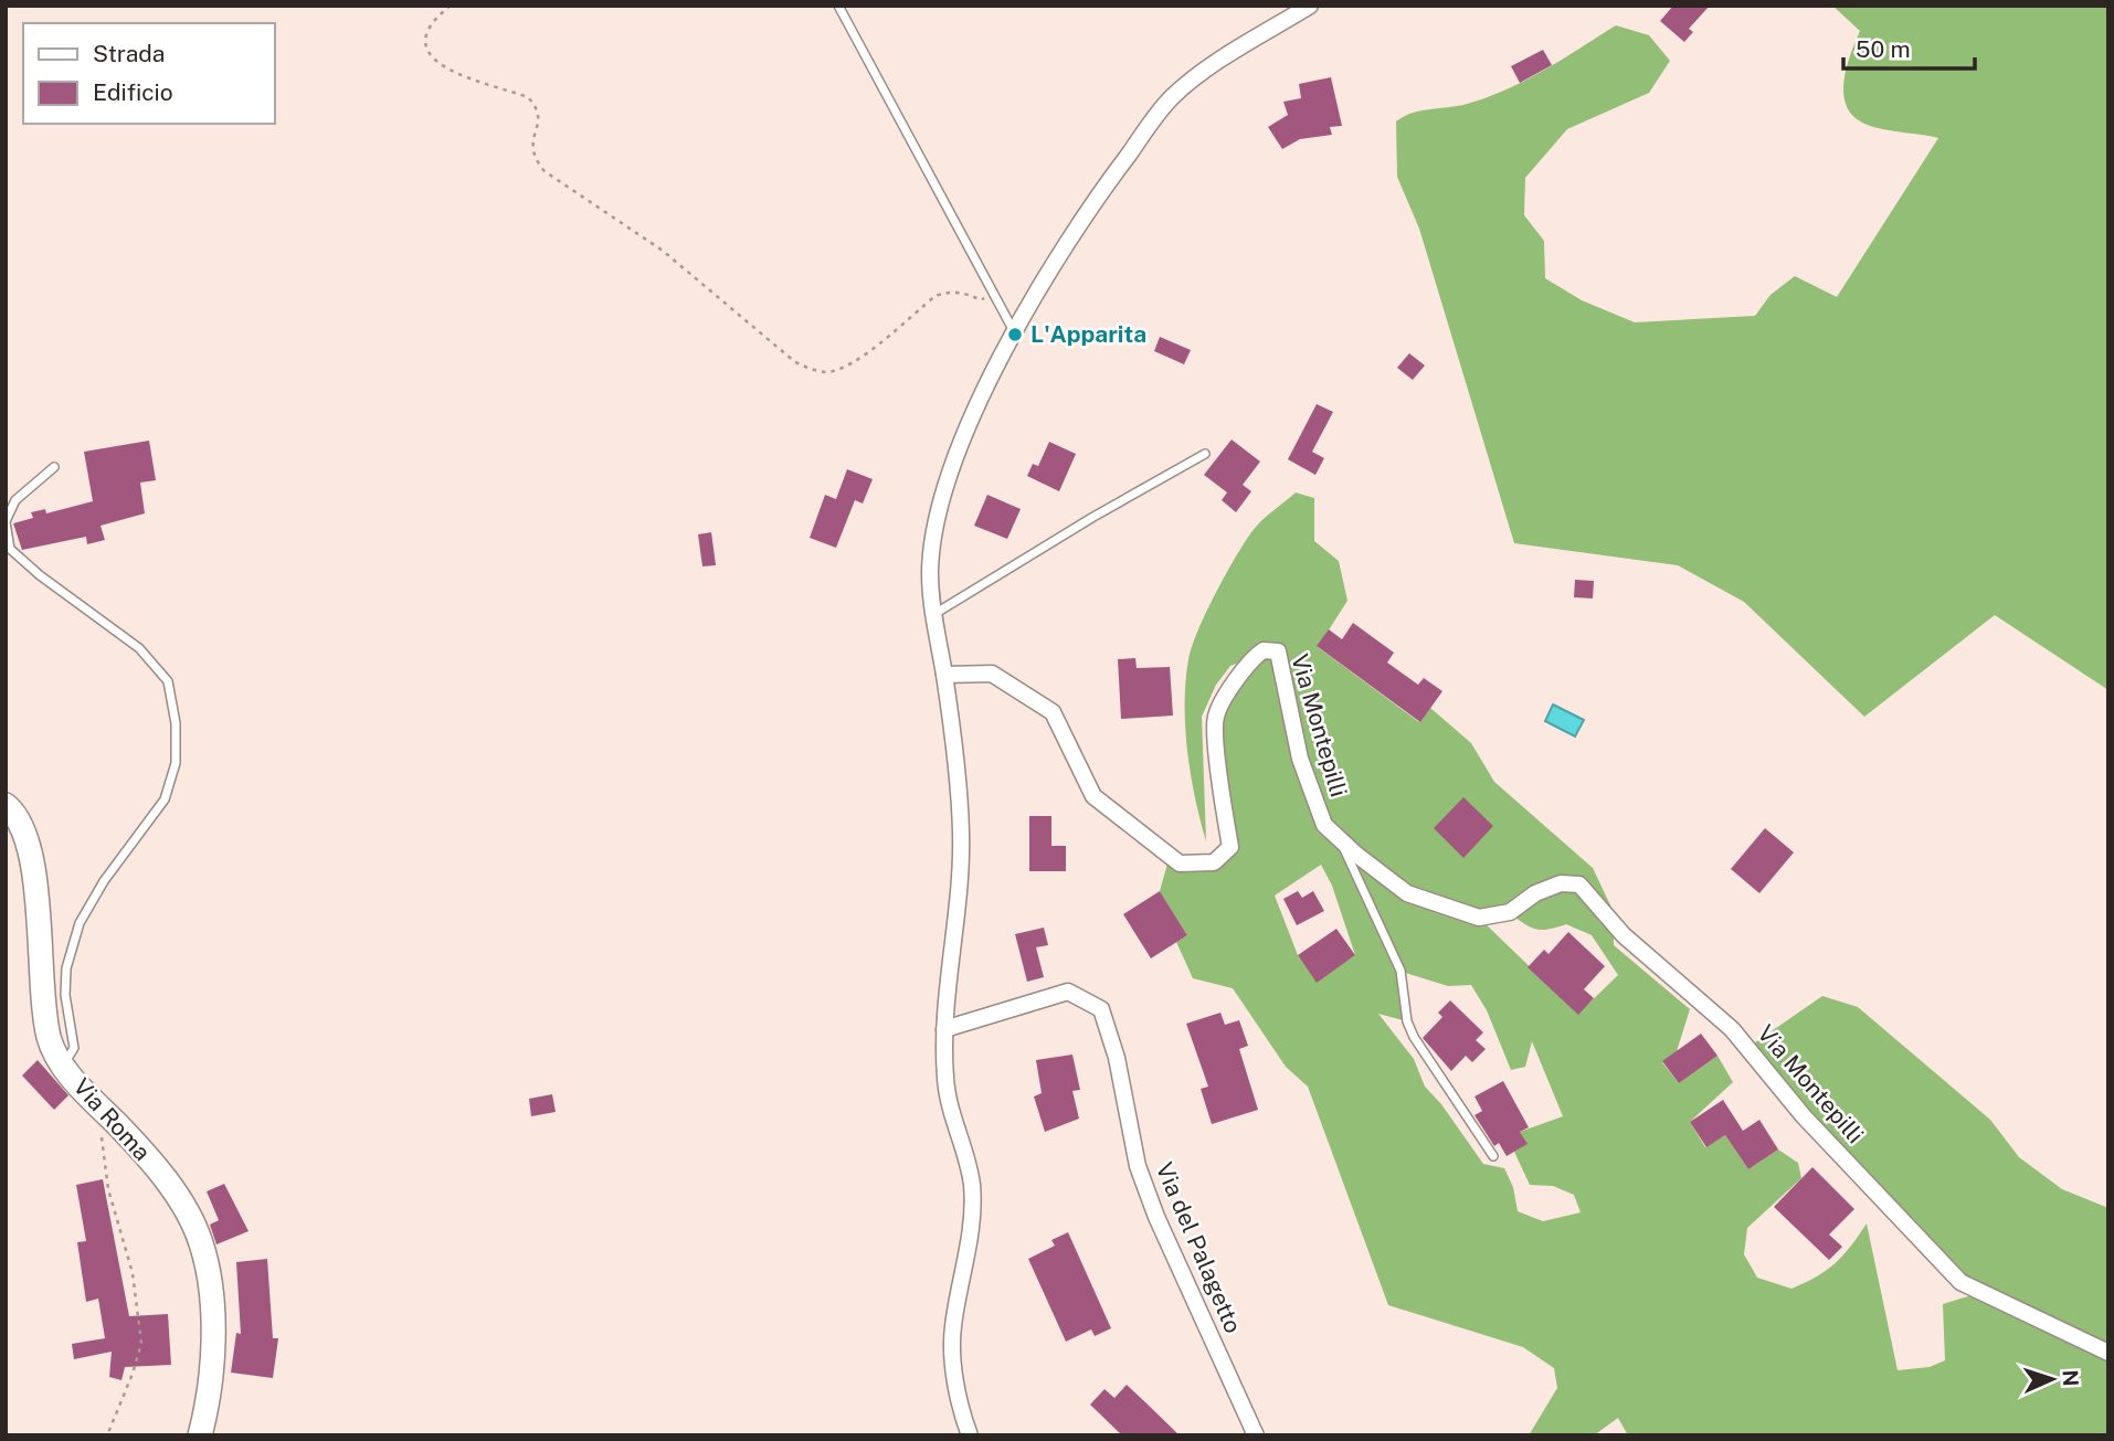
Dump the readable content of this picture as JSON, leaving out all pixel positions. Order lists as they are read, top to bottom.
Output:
{
  "streets": {
    "main road": ["Via Roma"],
    "street": ["Via Montepilli", "Via del Palagetto"]
  },
  "places": ["L'Apparita"],
  "legend": ["Strada", "Edificio"],
  "scale_bar": "50 m",
  "north": "right"
}
